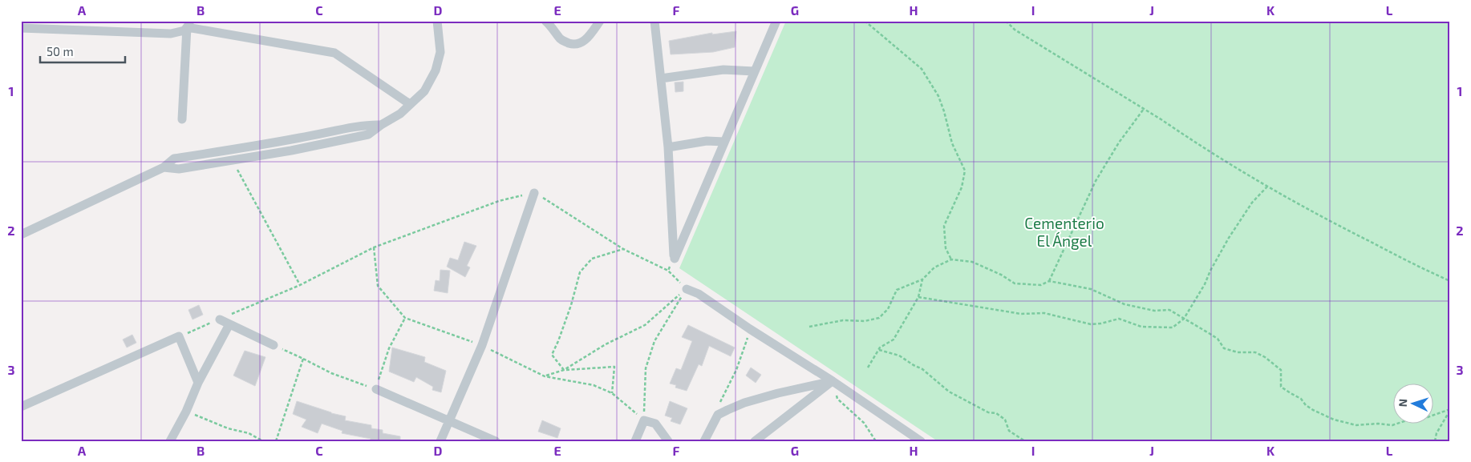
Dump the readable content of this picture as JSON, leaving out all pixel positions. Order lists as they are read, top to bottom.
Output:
{
  "parks": ["Cementerio El Ángel"],
  "scale_bar": "50 m",
  "north": "left",
  "grid": {
    "columns": [
      "A",
      "B",
      "C",
      "D",
      "E",
      "F",
      "G",
      "H",
      "I",
      "J",
      "K",
      "L"
    ],
    "rows": ["1", "2", "3"]
  }
}
